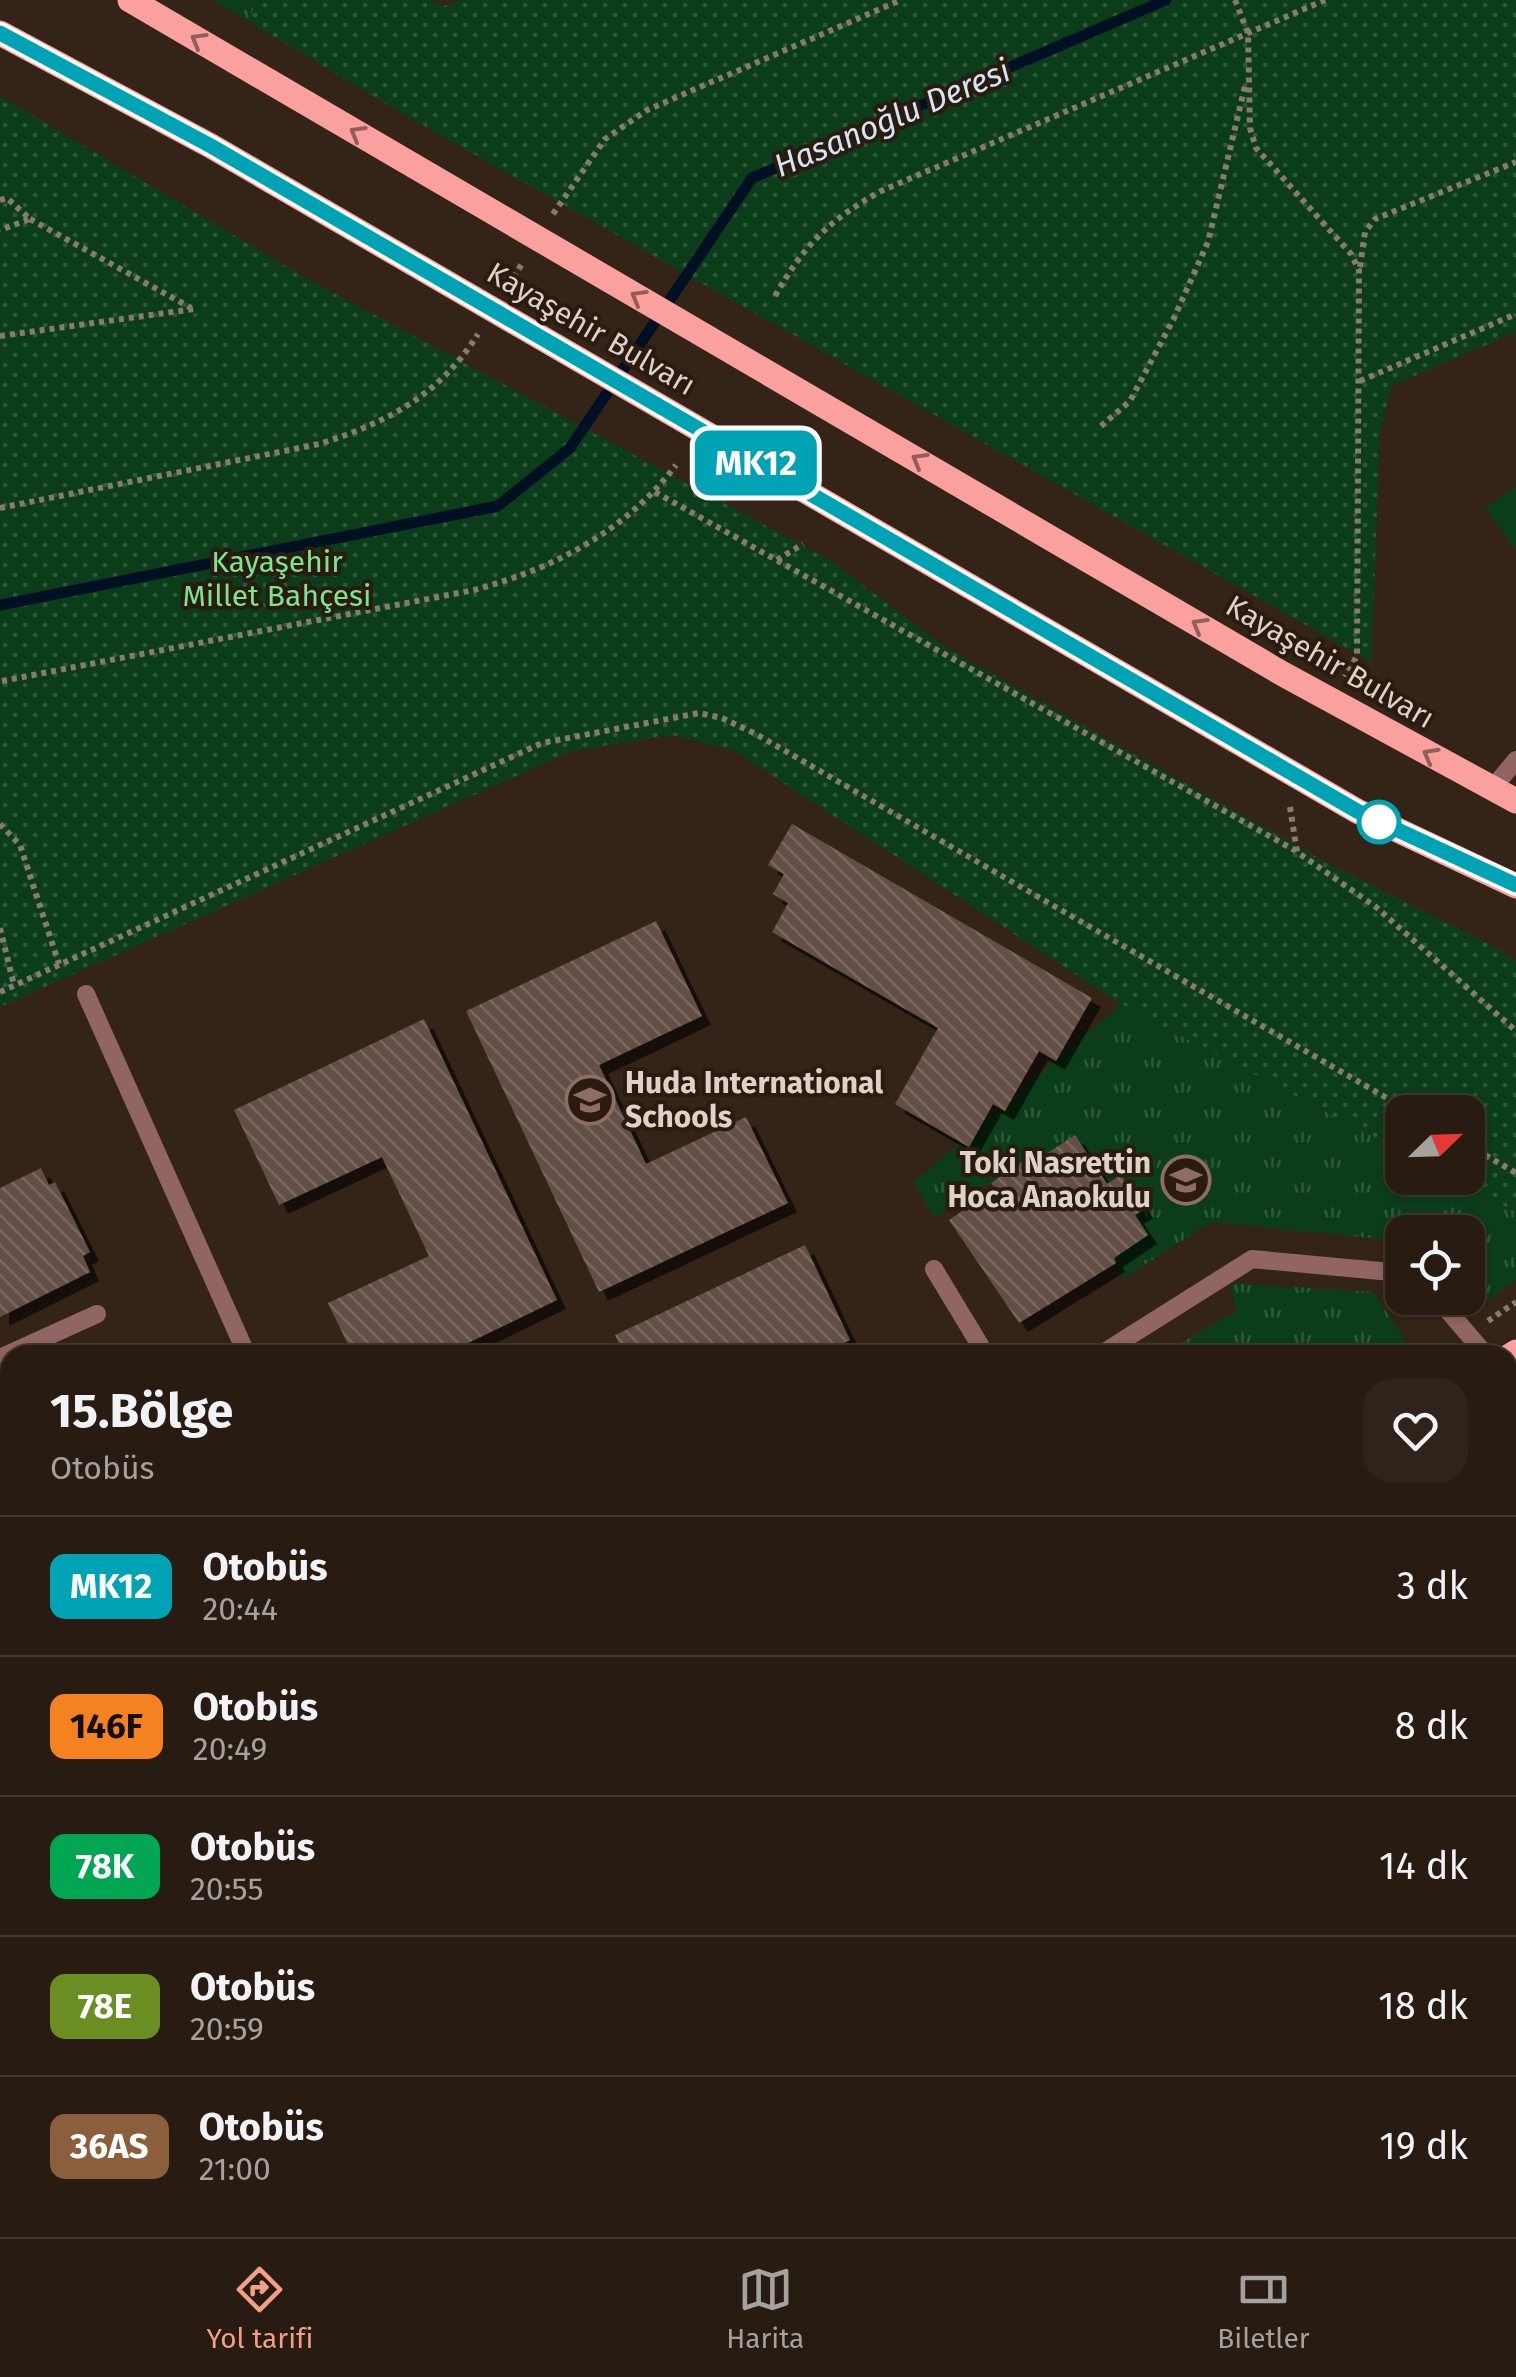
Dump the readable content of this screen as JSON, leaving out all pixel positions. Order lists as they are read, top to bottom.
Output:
{
  "streets": {
    "main road": ["Kayaşehir Bulvarı"]
  },
  "water": ["Hasanoğlu Deresi"],
  "parks": ["Kayaşehir Millet Bahçesi"],
  "places": {
    "school or university": ["Huda International Schools", "Toki Nasrettin Hoca Anaokulu"]
  },
  "lines": ["bus line MK12"],
  "north": "top right",
  "page": {
    "on_map": "MK12",
    "heading": ["15.Bölge", "Otobüs"],
    "list": [
      {
        "mark": "MK12",
        "name": "Otobüs",
        "note": "20:44",
        "value": "3 dk"
      },
      {
        "mark": "146F",
        "name": "Otobüs",
        "note": "20:49",
        "value": "8 dk"
      },
      {
        "mark": "78K",
        "name": "Otobüs",
        "note": "20:55",
        "value": "14 dk"
      },
      {
        "mark": "78E",
        "name": "Otobüs",
        "note": "20:59",
        "value": "18 dk"
      },
      {
        "mark": "36AS",
        "name": "Otobüs",
        "note": "21:00",
        "value": "19 dk"
      }
    ],
    "tabs": ["Yol tarifi", "Harita", "Biletler"]
  }
}
